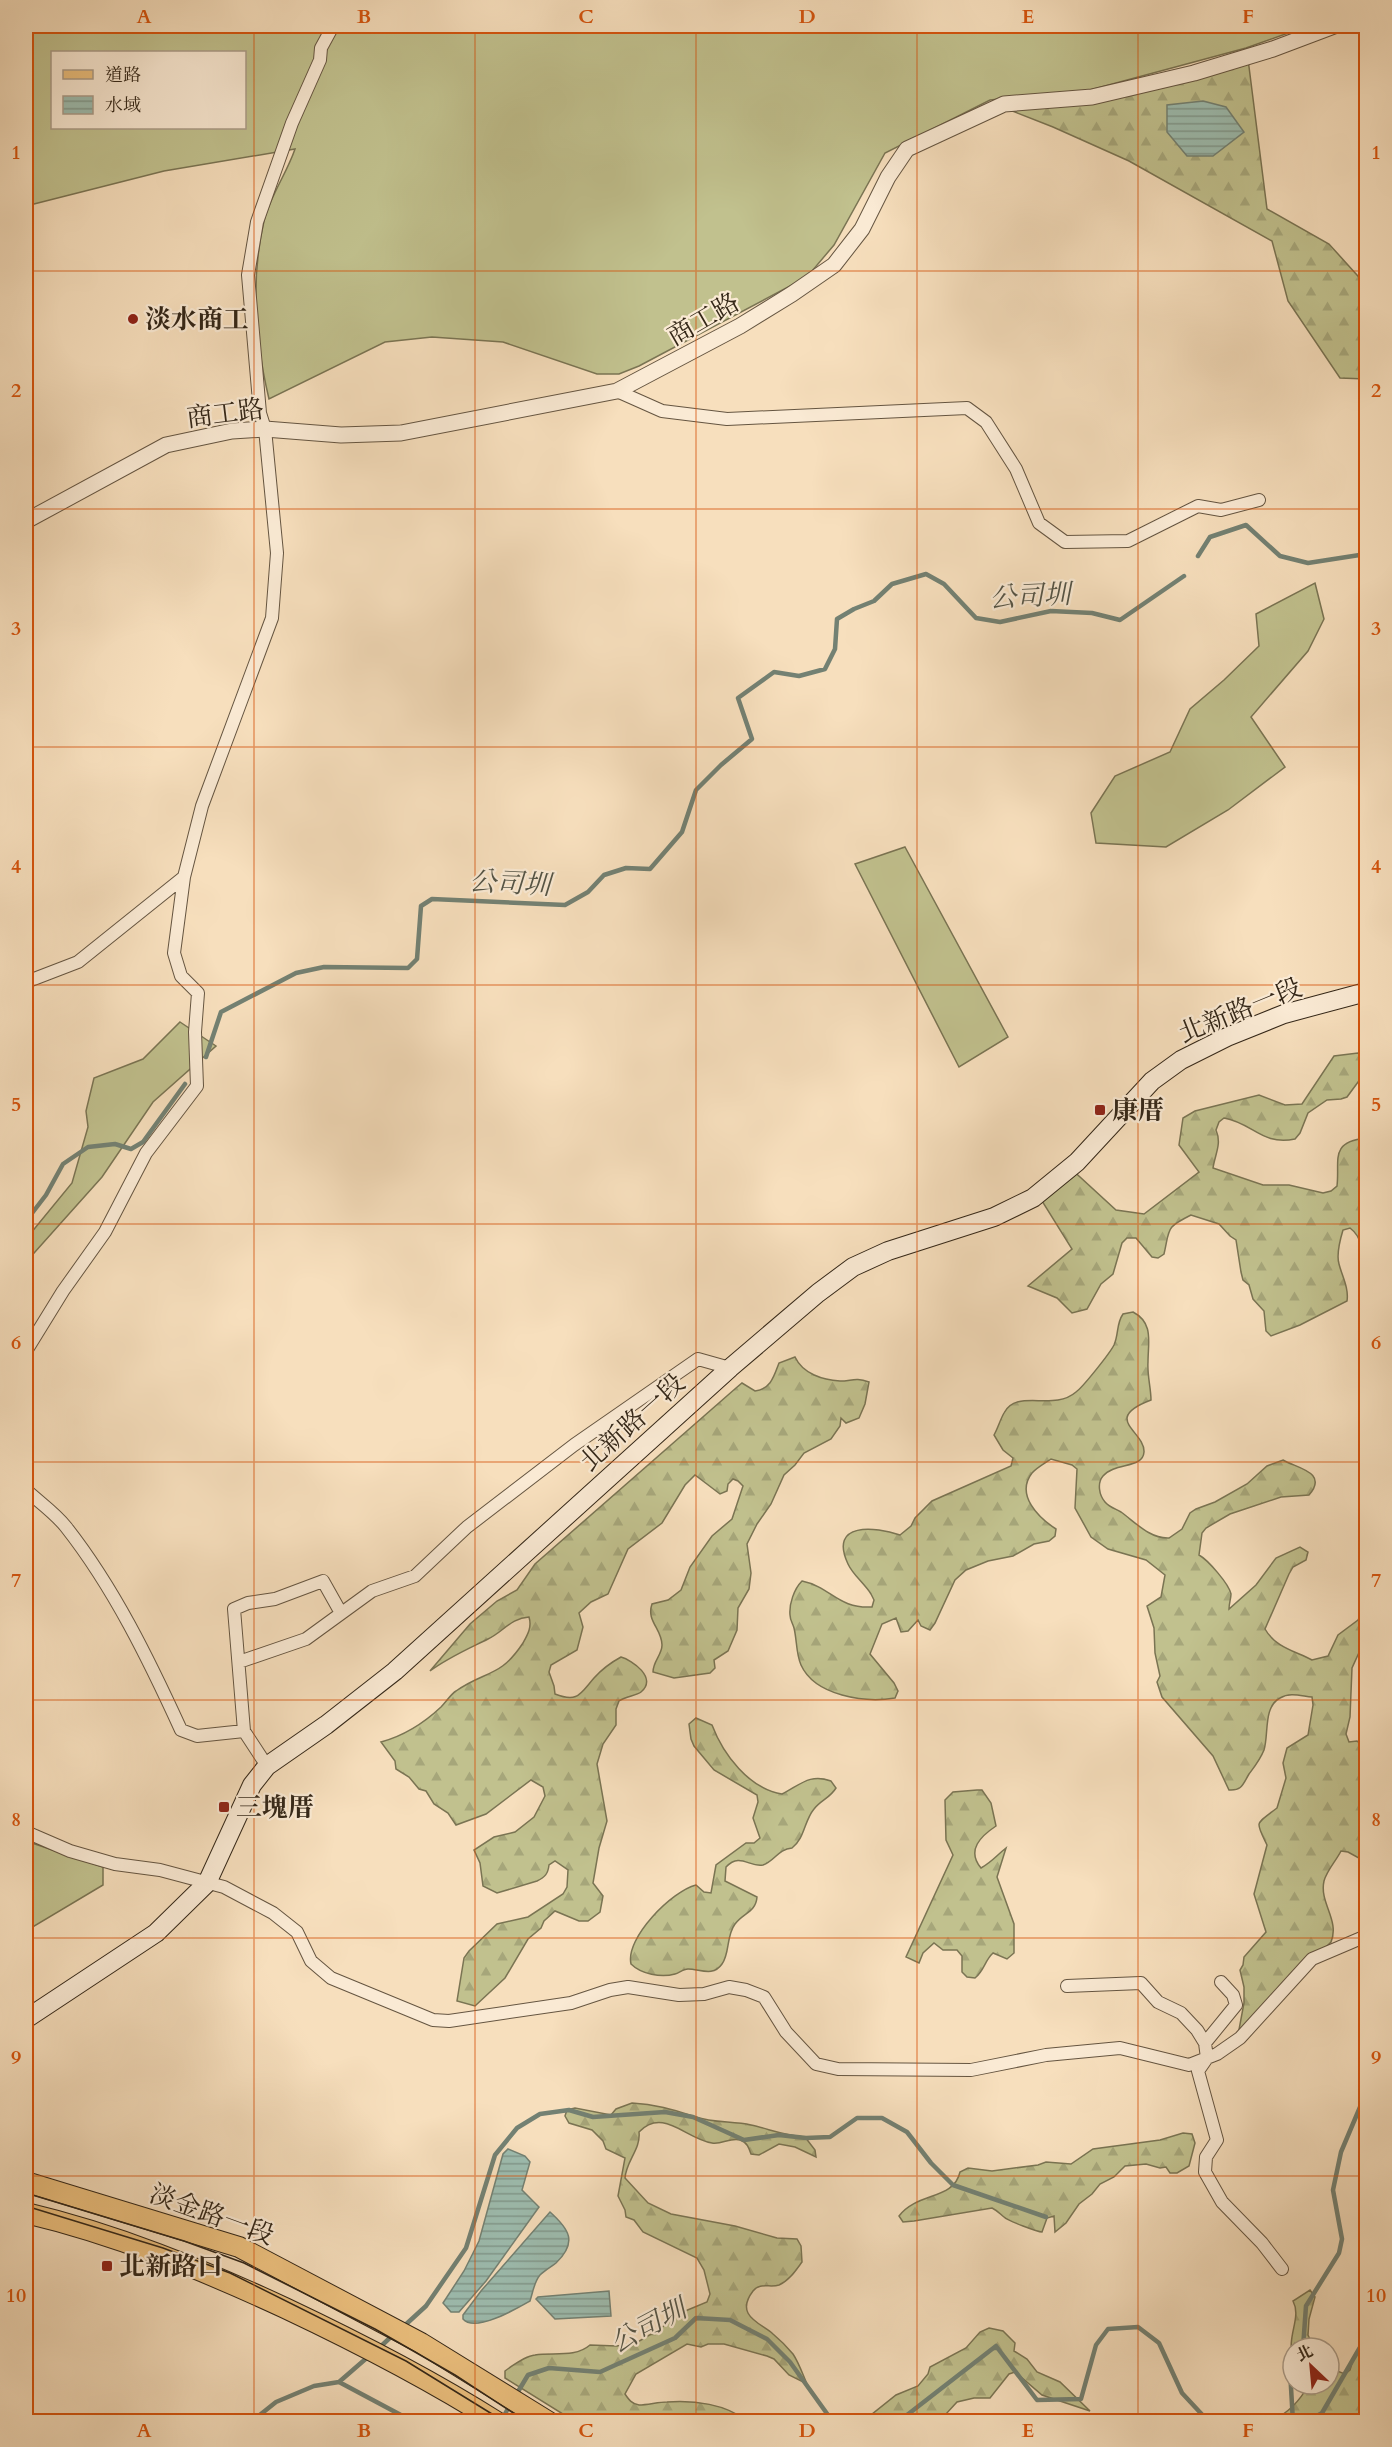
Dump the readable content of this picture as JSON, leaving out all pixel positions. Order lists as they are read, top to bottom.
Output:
{
  "streets": {
    "main road": ["北新路一段", "淡金路一段"],
    "street": ["商工路"]
  },
  "water": ["公司圳"],
  "places": {
    "other": ["淡水商工"],
    "transit": ["康厝", "三塊厝", "北新路口"]
  },
  "legend": ["道路", "水域"],
  "north": "top left",
  "grid": {
    "columns": [
      "A",
      "B",
      "C",
      "D",
      "E",
      "F"
    ],
    "rows": [
      "1",
      "2",
      "3",
      "4",
      "5",
      "6",
      "7",
      "8",
      "9",
      "10"
    ]
  }
}
